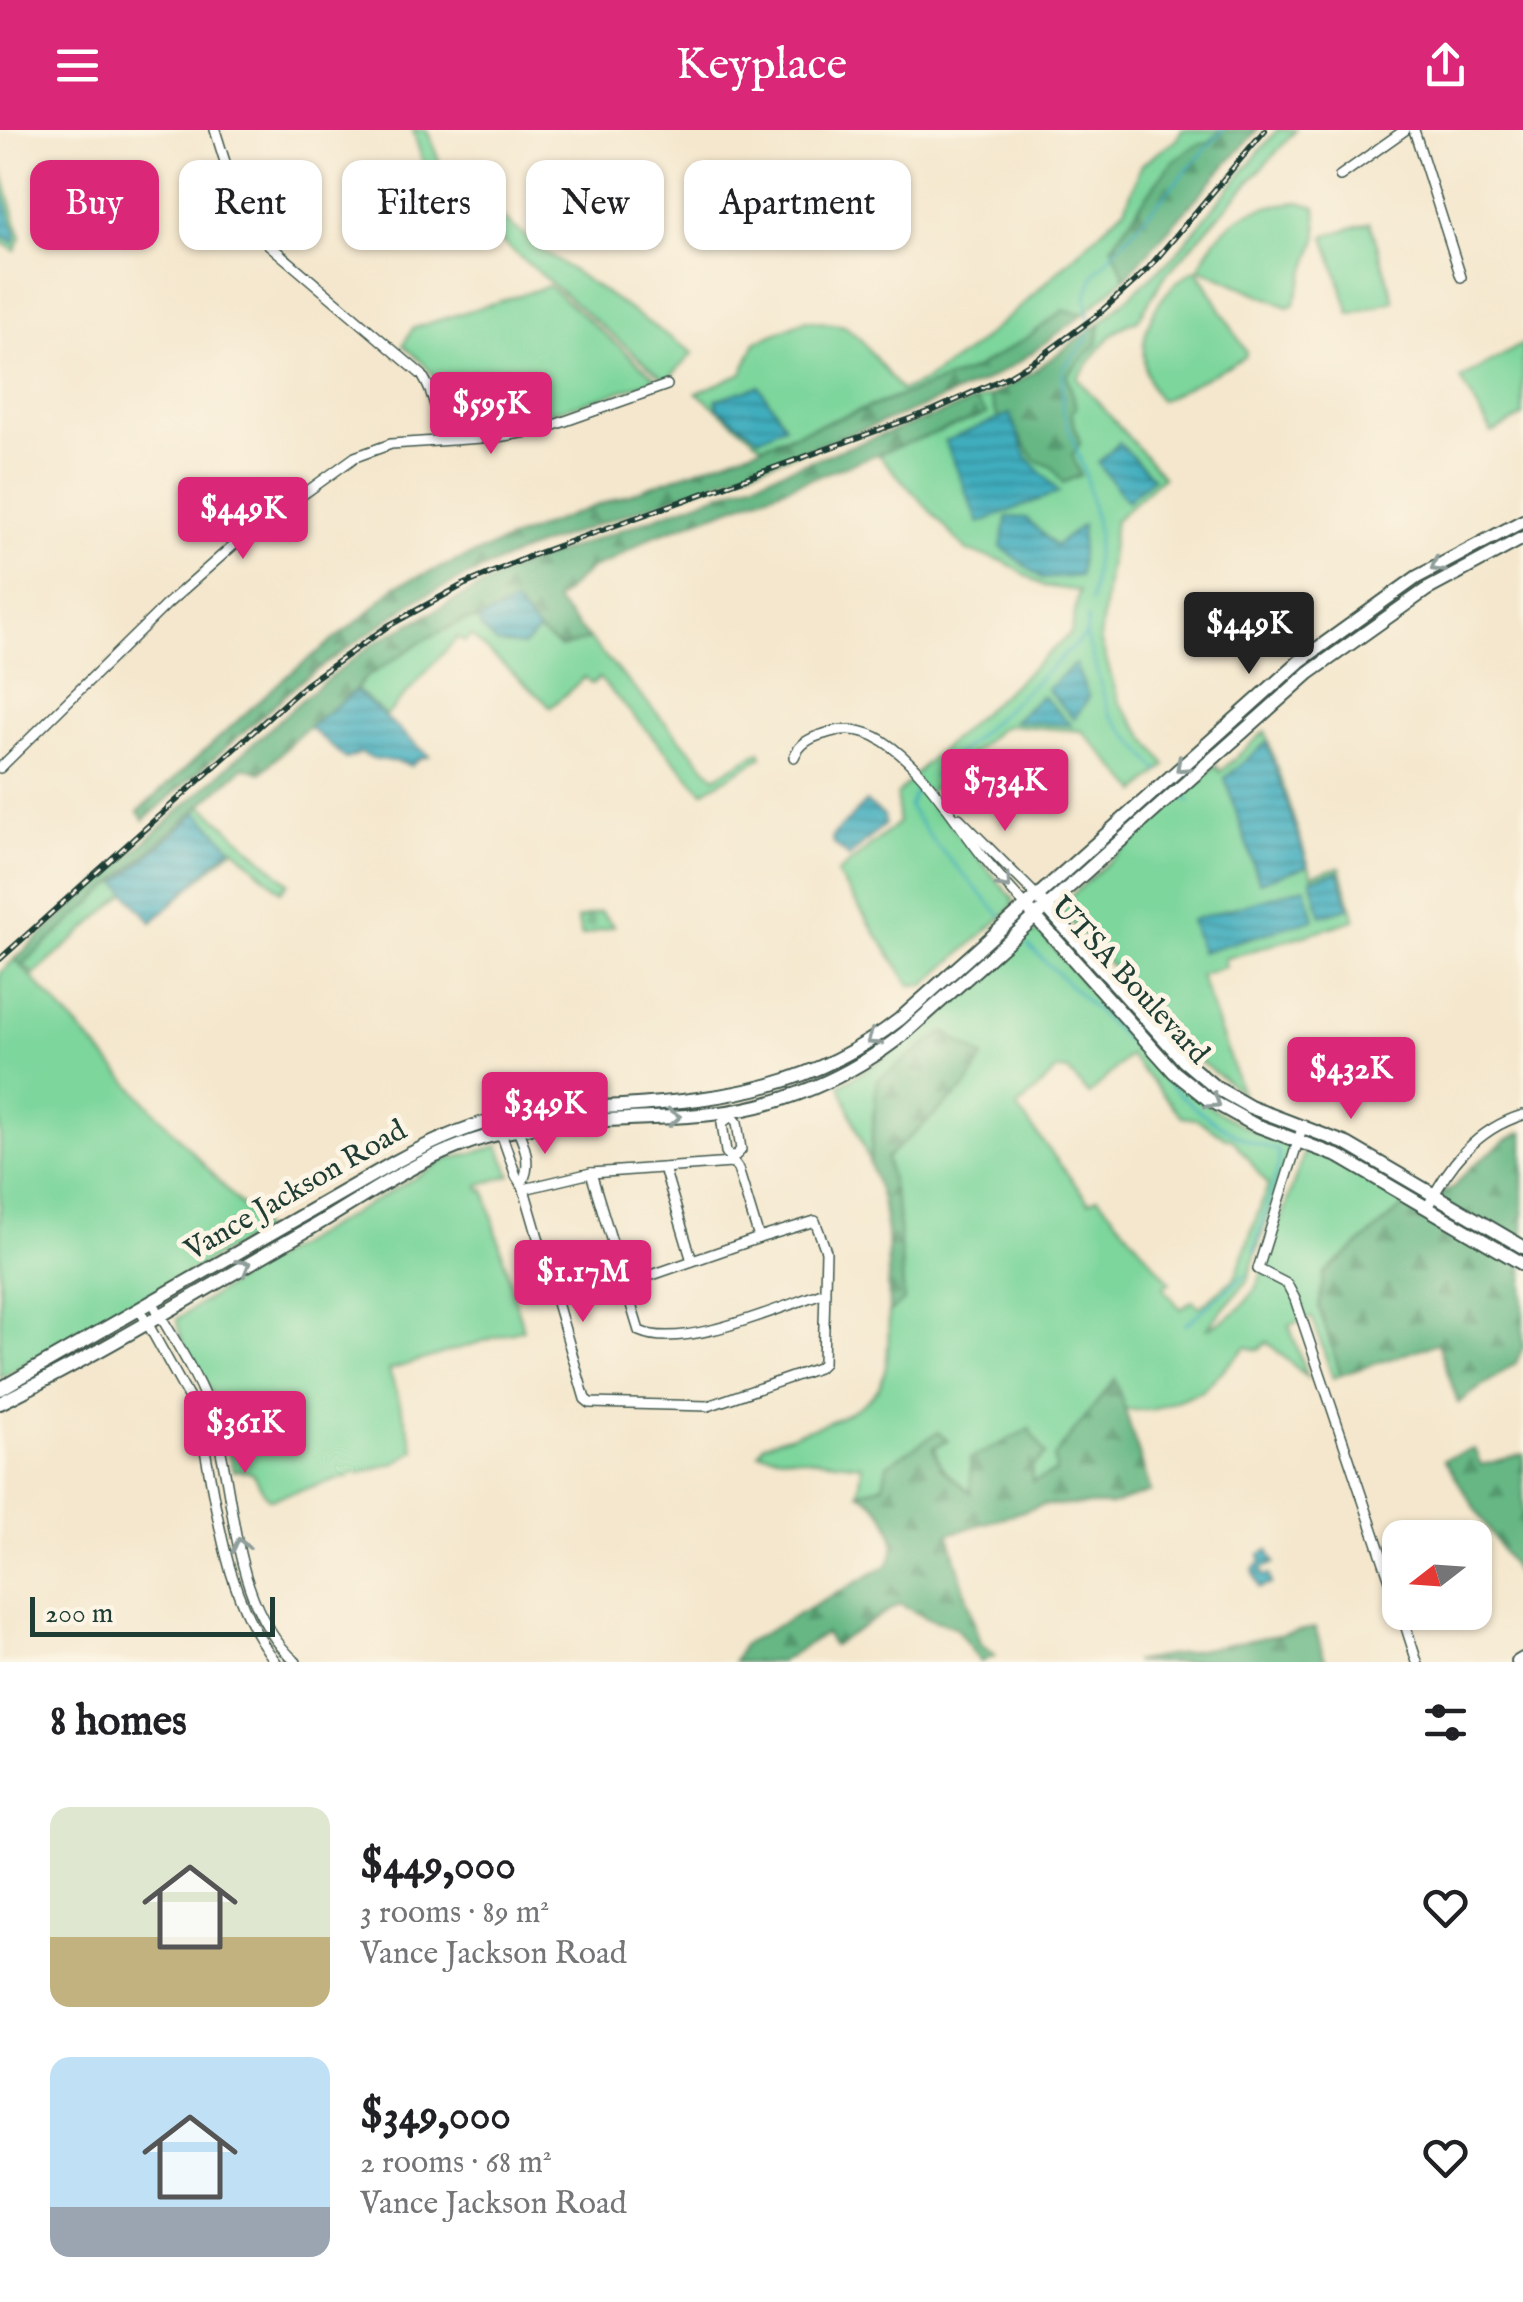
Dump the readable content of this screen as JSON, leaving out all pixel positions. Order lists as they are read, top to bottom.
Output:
{
  "streets": {
    "main road": ["UTSA Boulevard", "Vance Jackson Road"]
  },
  "crossings": [
    ["UTSA Boulevard", "Vance Jackson Road"]
  ],
  "scale_bar": "200 m",
  "north": "left",
  "page": {
    "header": "Keyplace",
    "chip": [
      "Buy",
      "Rent",
      "Filters",
      "New",
      "Apartment"
    ],
    "price": [
      "$595K",
      "$449K",
      "$449K",
      "$734K",
      "$432K",
      "$349K",
      "$1.17M",
      "$361K"
    ],
    "scale": "200 m",
    "heading": "8 homes",
    "list": [
      {
        "name": "$449,000",
        "note": "3 rooms · 89 m² · Vance Jackson Road"
      },
      {
        "name": "$349,000",
        "note": "2 rooms · 68 m² · Vance Jackson Road"
      }
    ]
  }
}
